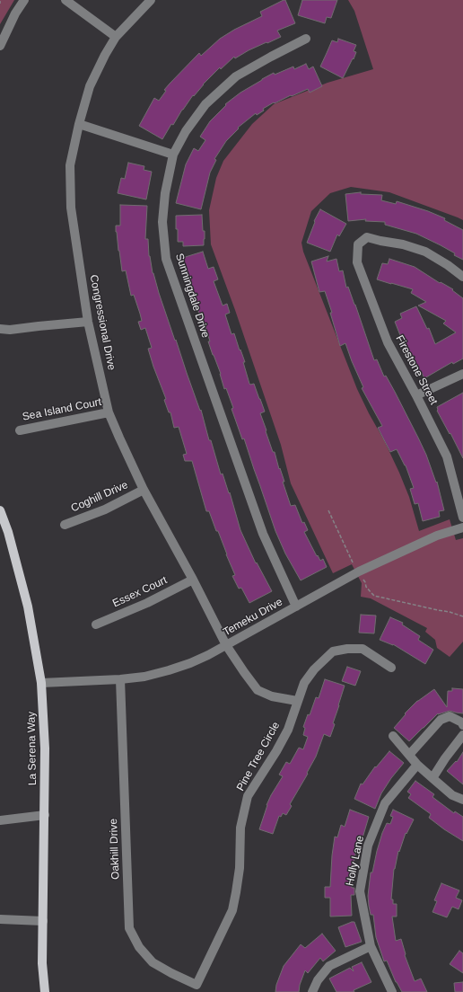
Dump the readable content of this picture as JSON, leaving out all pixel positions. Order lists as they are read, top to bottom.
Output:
{
  "streets": {
    "main road": ["La Serena Way"],
    "street": [
      "Sunningdale Drive",
      "Congressional Drive",
      "Firestone Street",
      "Sea Island Court",
      "Coghill Drive",
      "Essex Court",
      "Temeku Drive",
      "Pine Tree Circle",
      "Oakhill Drive",
      "Holly Lane"
    ]
  },
  "crossings": [
    ["Sunningdale Drive", "Temeku Drive"],
    ["Congressional Drive", "Sea Island Court"],
    ["Congressional Drive", "Coghill Drive"],
    ["Congressional Drive", "Essex Court"],
    ["Congressional Drive", "Temeku Drive"],
    ["Congressional Drive", "Pine Tree Circle"],
    ["Temeku Drive", "La Serena Way"],
    ["Temeku Drive", "Oakhill Drive"],
    ["Pine Tree Circle", "Oakhill Drive"]
  ]
}
